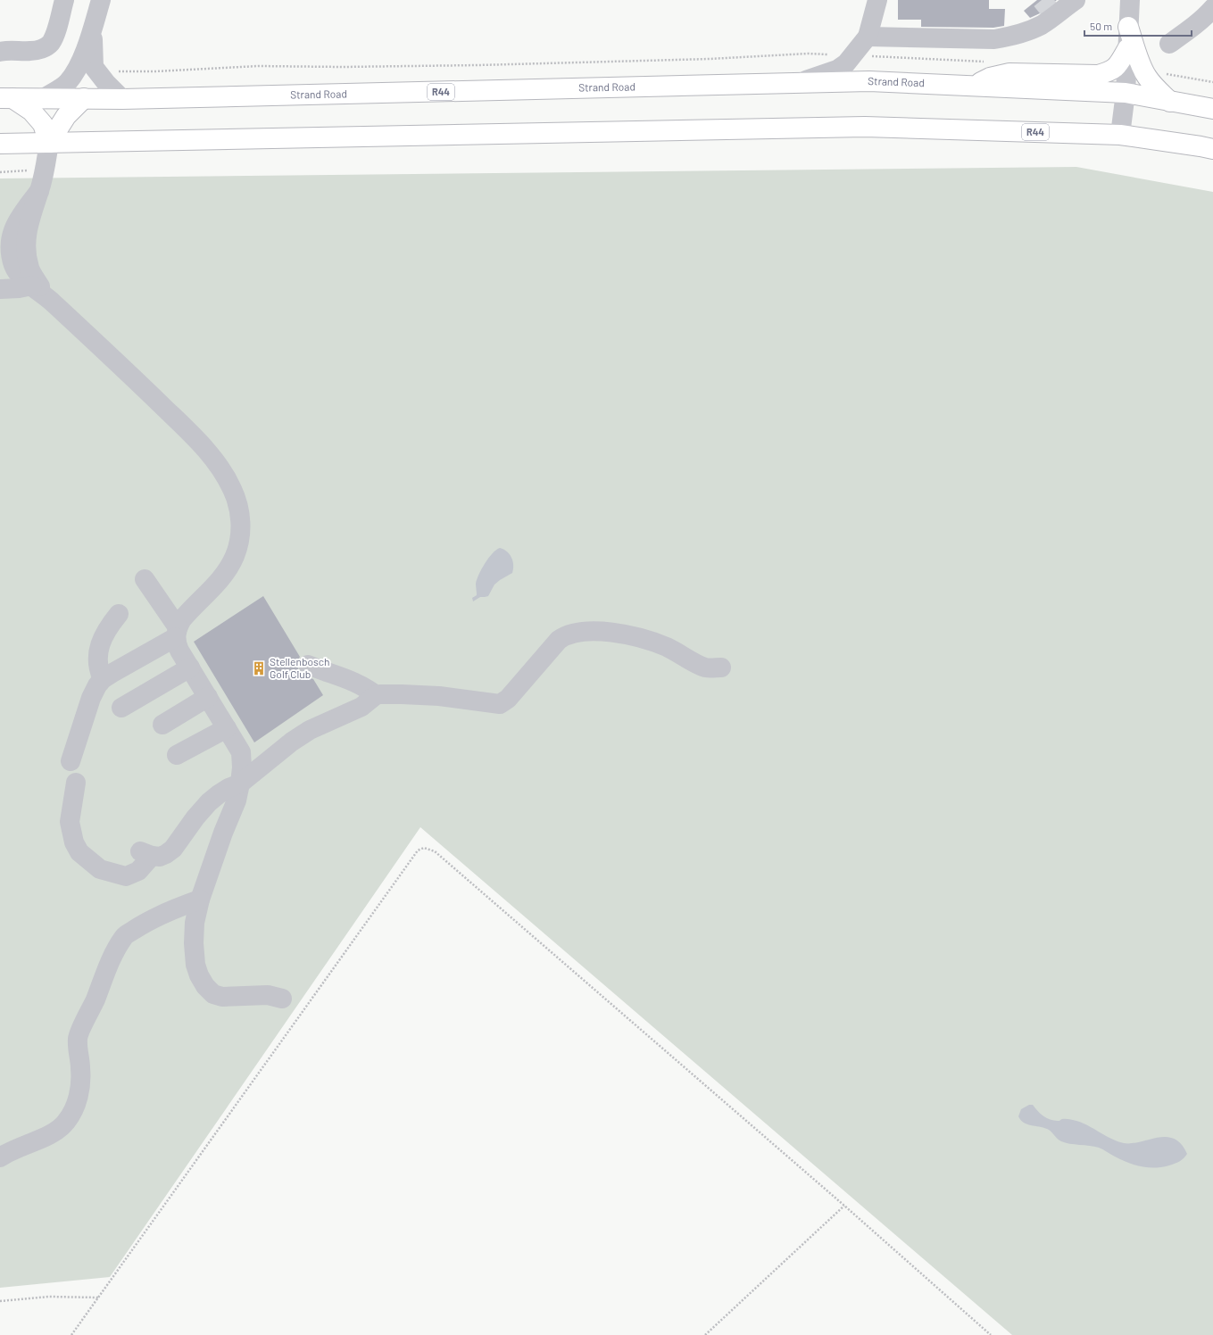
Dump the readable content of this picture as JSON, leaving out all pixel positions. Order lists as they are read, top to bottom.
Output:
{
  "streets": {
    "main road": ["Strand Road", "R44"]
  },
  "places": {
    "building": ["Stellenbosch Golf Club"]
  },
  "scale_bar": "50 m"
}
